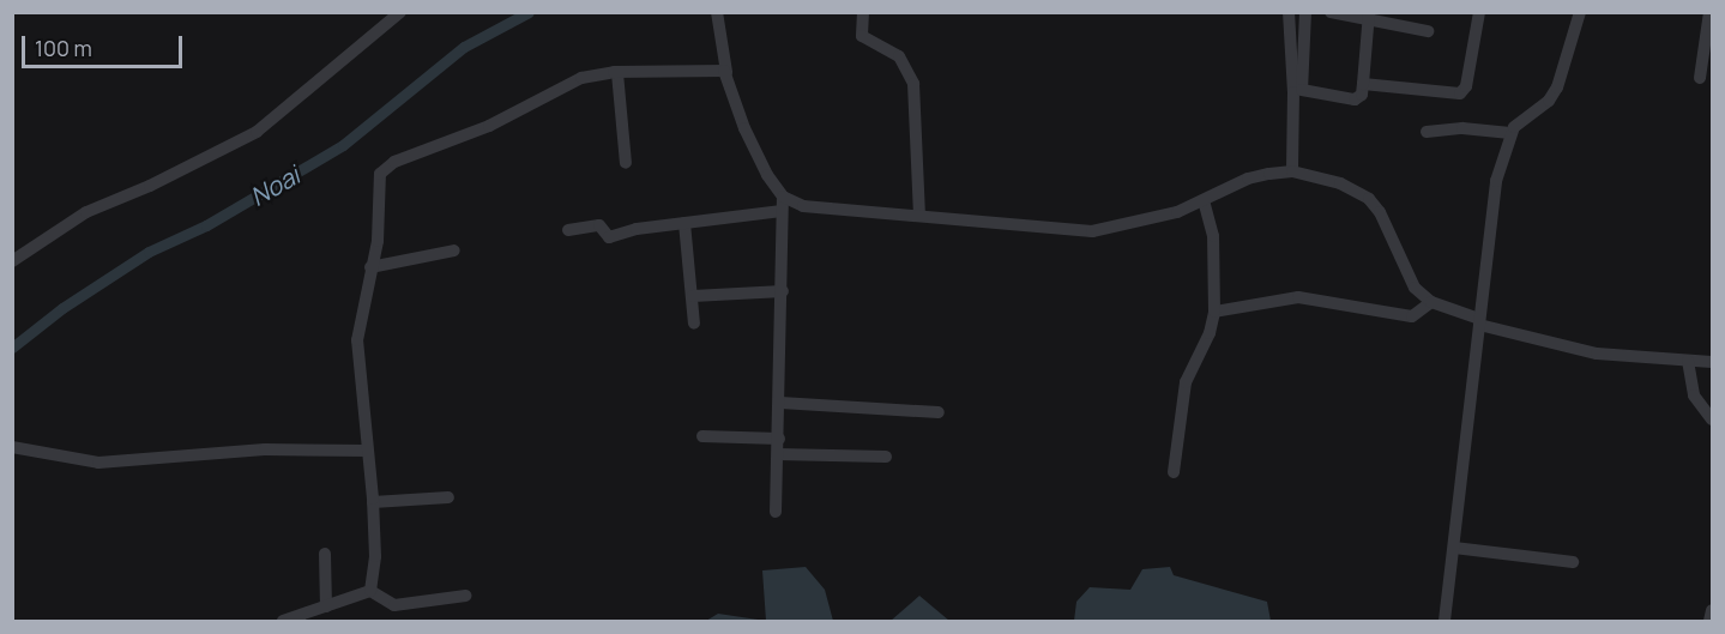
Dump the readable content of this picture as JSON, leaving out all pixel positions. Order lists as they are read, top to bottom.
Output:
{
  "water": ["Noai"],
  "scale_bar": "100 m"
}
